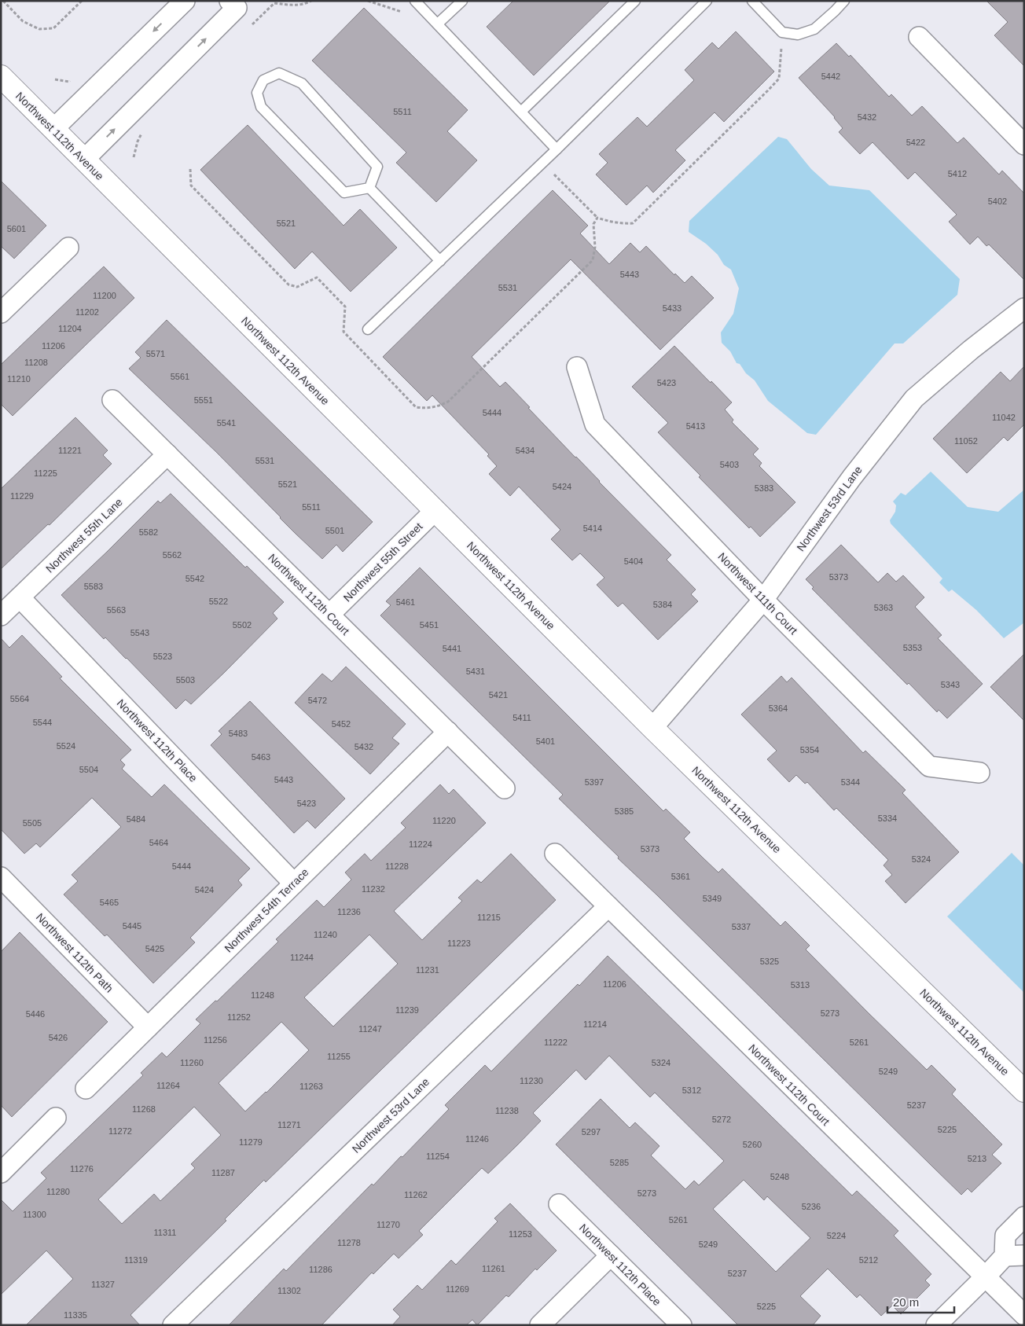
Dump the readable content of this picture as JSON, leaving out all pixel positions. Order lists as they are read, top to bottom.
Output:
{
  "streets": {
    "street": [
      "Northwest 112th Avenue",
      "Northwest 53rd Lane",
      "Northwest 55th Lane",
      "Northwest 55th Street",
      "Northwest 111th Court",
      "Northwest 112th Court",
      "Northwest 112th Place",
      "Northwest 54th Terrace",
      "Northwest 112th Path"
    ]
  },
  "crossings": [
    ["Northwest 112th Avenue", "Northwest 53rd Lane"],
    ["Northwest 112th Avenue", "Northwest 55th Street"],
    ["Northwest 53rd Lane", "Northwest 111th Court"],
    ["Northwest 53rd Lane", "Northwest 112th Court"],
    ["Northwest 55th Lane", "Northwest 112th Court"],
    ["Northwest 55th Lane", "Northwest 112th Place"],
    ["Northwest 55th Street", "Northwest 112th Court"],
    ["Northwest 112th Court", "Northwest 54th Terrace"],
    ["Northwest 112th Place", "Northwest 54th Terrace"],
    ["Northwest 54th Terrace", "Northwest 112th Path"]
  ],
  "house_numbers": [
    "5442",
    "5511",
    "5432",
    "5422",
    "5412",
    "5402",
    "5521",
    "5601",
    "5443",
    "5531",
    "11200",
    "5433",
    "11202",
    "11204",
    "11206",
    "5571",
    "11208",
    "5561",
    "11210",
    "5423",
    "5551",
    "5444",
    "11042",
    "5541",
    "5413",
    "11052",
    "11221",
    "5434",
    "5531",
    "5403",
    "11225",
    "5521",
    "5424",
    "5383",
    "11229",
    "5511",
    "5414",
    "5501",
    "5582",
    "5562",
    "5404",
    "5373",
    "5542",
    "5583",
    "5522",
    "5461",
    "5384",
    "5363",
    "5563",
    "5502",
    "5451",
    "5543",
    "5353",
    "5441",
    "5523",
    "5431",
    "5503",
    "5343",
    "5421",
    "5564",
    "5472",
    "5364",
    "5411",
    "5544",
    "5452",
    "5483",
    "5401",
    "5524",
    "5432",
    "5354",
    "5463",
    "5504",
    "5443",
    "5397",
    "5344",
    "5423",
    "5385",
    "5334",
    "5484",
    "11220",
    "5505",
    "5464",
    "11224",
    "5373",
    "5324",
    "5444",
    "11228",
    "5361",
    "11232",
    "5424",
    "5349",
    "5465",
    "11236",
    "11215",
    "5445",
    "5337",
    "11240",
    "11223",
    "5425",
    "11244",
    "5325",
    "11231",
    "11206",
    "5313",
    "11248",
    "11239",
    "5273",
    "5446",
    "11252",
    "11214",
    "11247",
    "5426",
    "11256",
    "11222",
    "5261",
    "11255",
    "11260",
    "5324",
    "5249",
    "11230",
    "11264",
    "11263",
    "5312",
    "5237",
    "11268",
    "11238",
    "5272",
    "11271",
    "5225",
    "11272",
    "5297",
    "11246",
    "11279",
    "5260",
    "11254",
    "5213",
    "5285",
    "11276",
    "11287",
    "5248",
    "11280",
    "5273",
    "11262",
    "5236",
    "11300",
    "5261",
    "11270",
    "11311",
    "11253",
    "5224",
    "11278",
    "5249",
    "11319",
    "5212",
    "11261",
    "11286",
    "5237",
    "11327",
    "11269",
    "11302",
    "5225",
    "11335"
  ],
  "scale_bar": "20 m"
}
